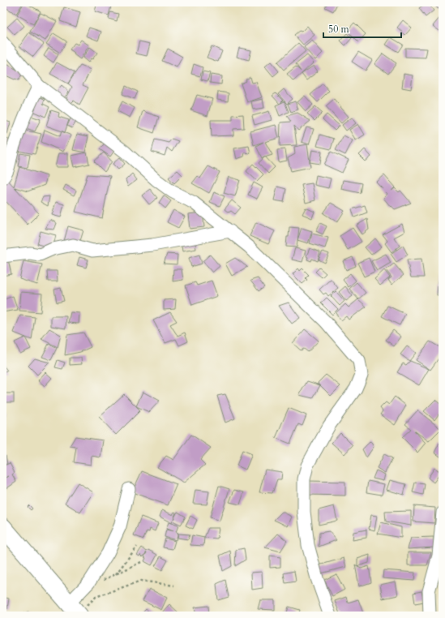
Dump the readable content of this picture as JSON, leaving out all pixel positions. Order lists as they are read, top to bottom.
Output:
{
  "scale_bar": "50 m"
}
